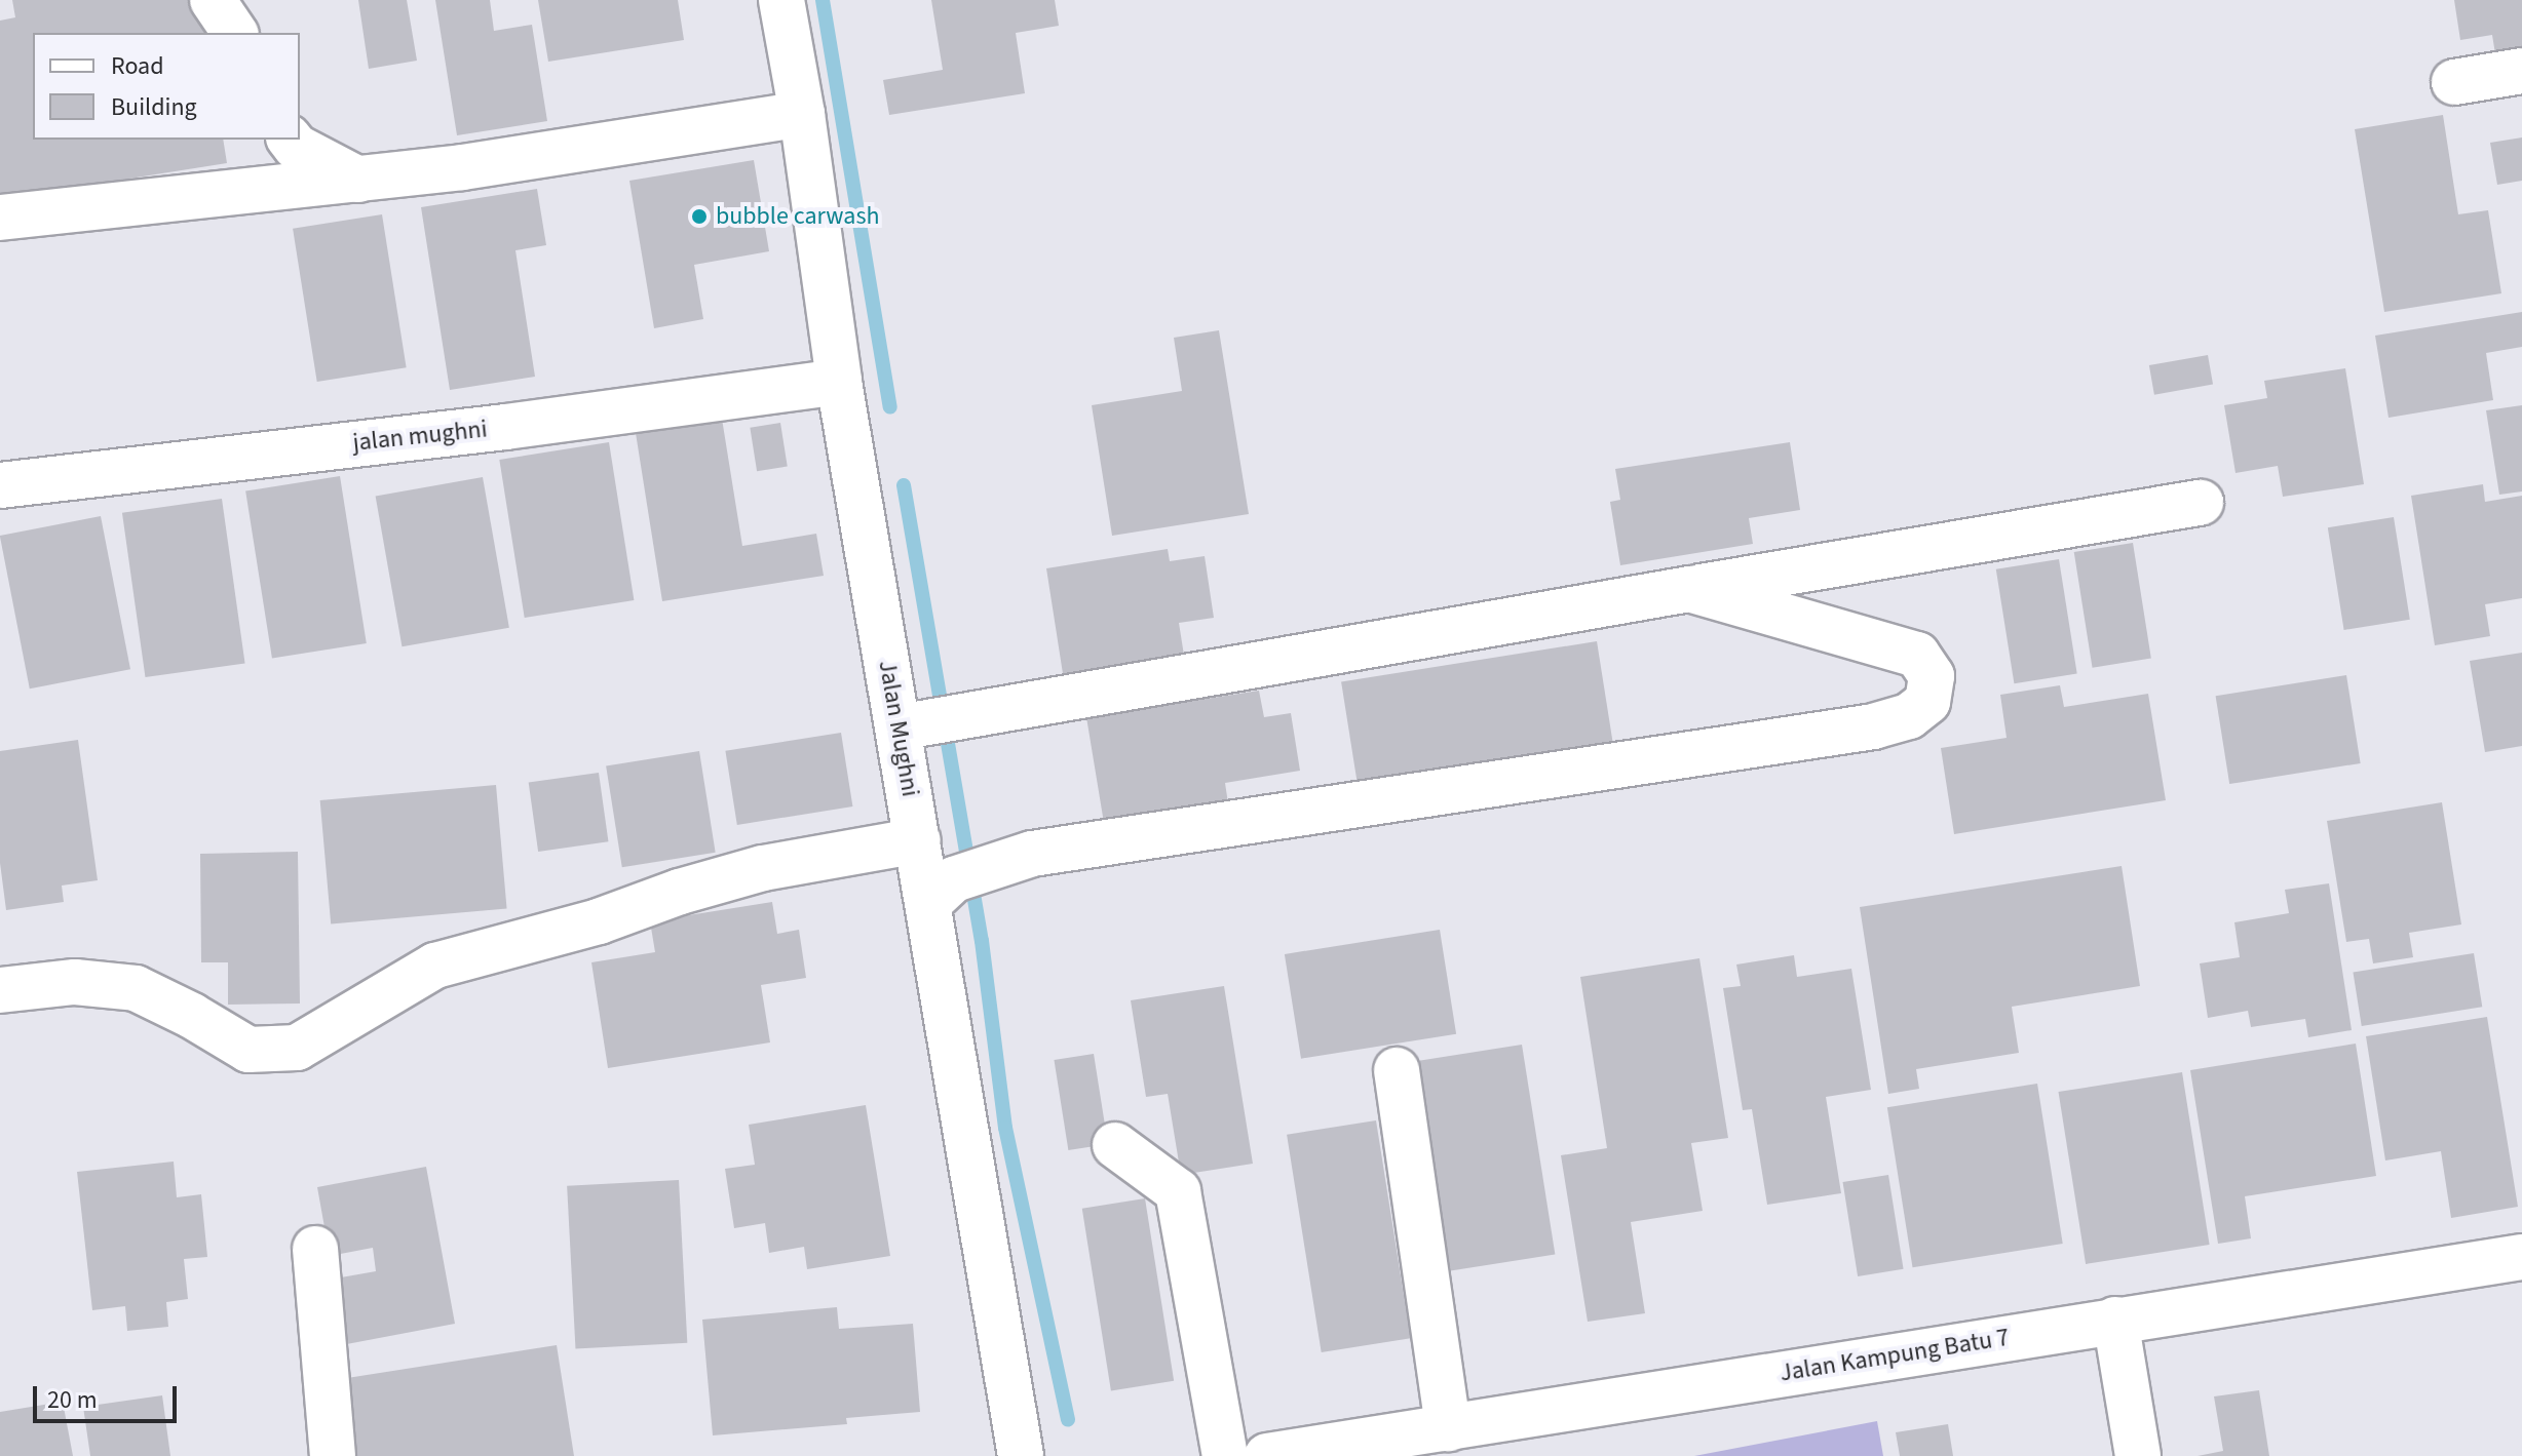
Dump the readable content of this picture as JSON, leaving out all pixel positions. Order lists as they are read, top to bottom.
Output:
{
  "streets": {
    "street": ["jalan mughni", "Jalan Mughni", "Jalan Kampung Batu 7"]
  },
  "crossings": [
    ["jalan mughni", "Jalan Mughni"]
  ],
  "places": ["bubble carwash"],
  "legend": ["Road", "Building"],
  "scale_bar": "20 m"
}
